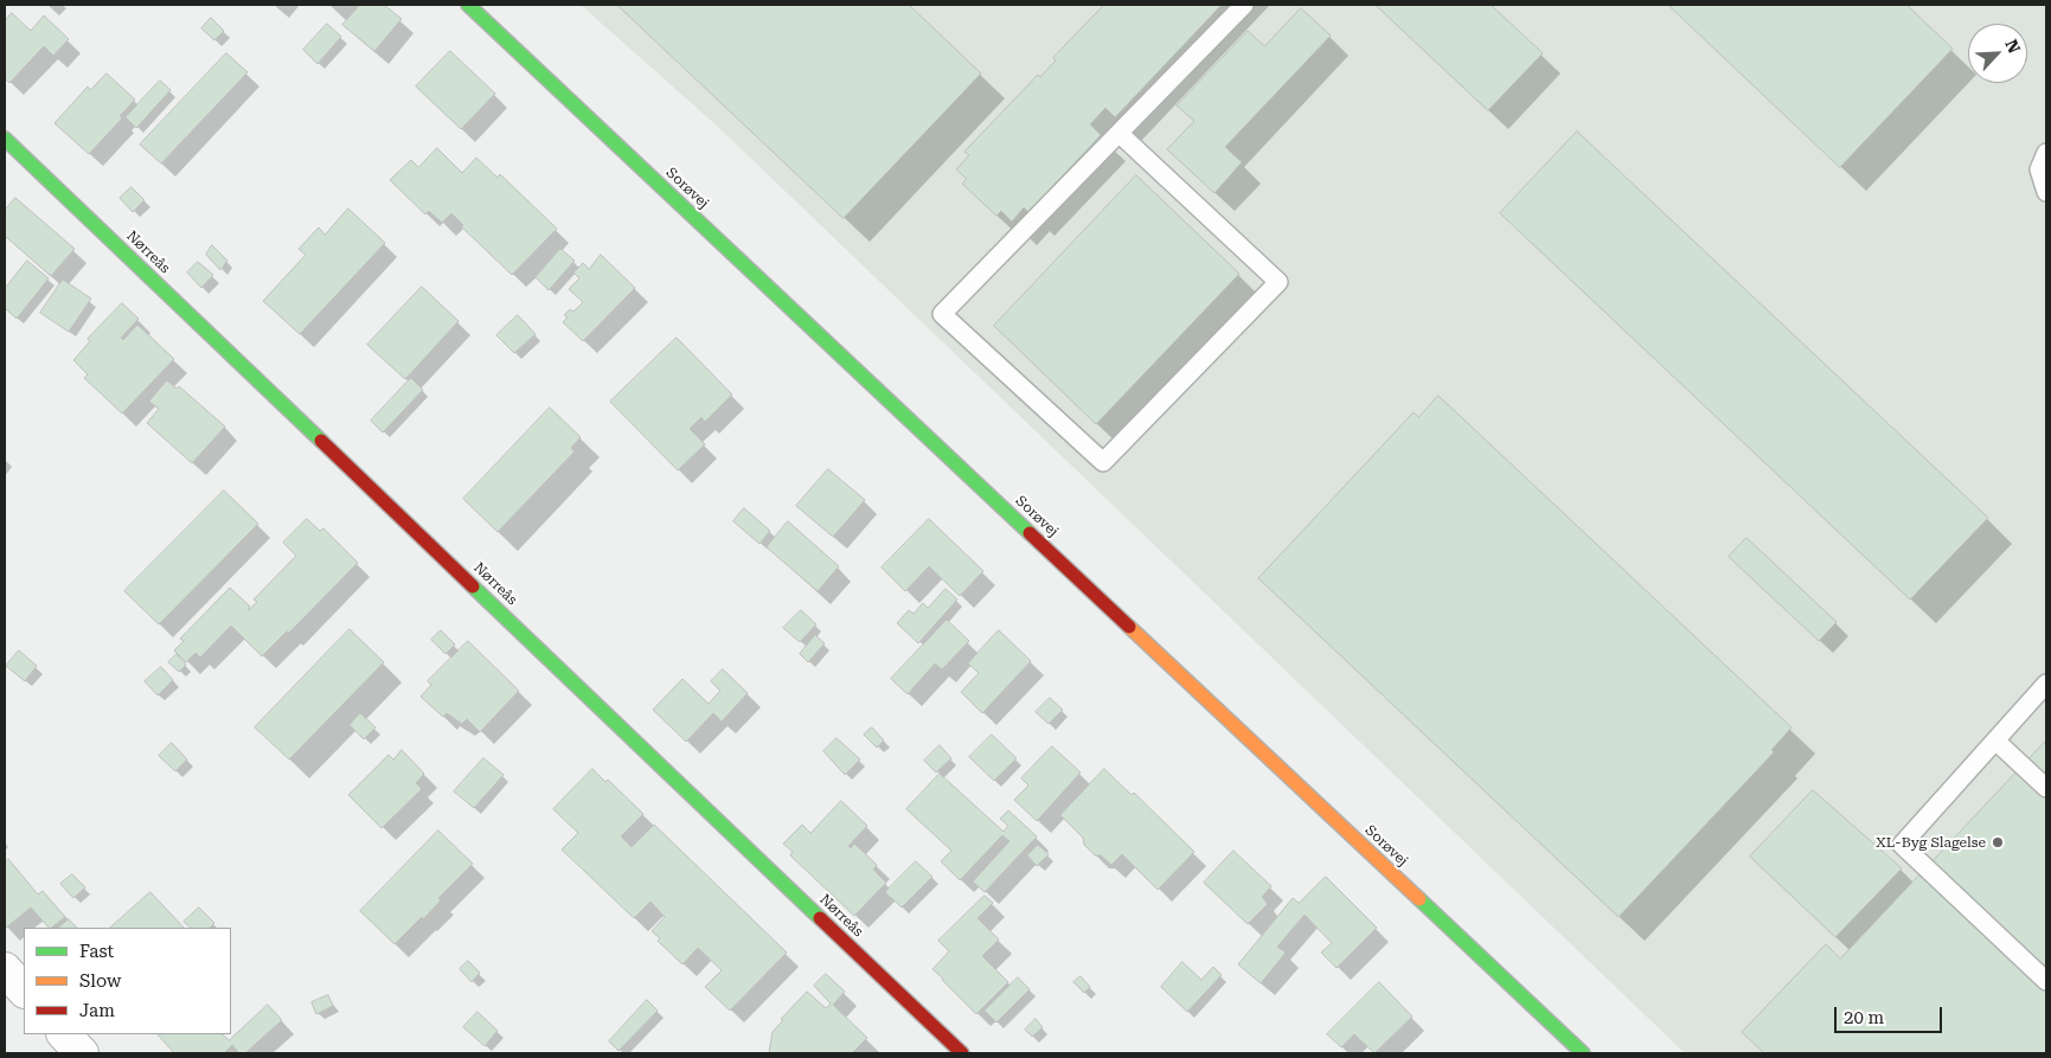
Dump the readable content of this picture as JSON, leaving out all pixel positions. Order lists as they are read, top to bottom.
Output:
{
  "streets": {
    "street": ["Sorøvej", "Nørreås"]
  },
  "places": ["XL-Byg Slagelse"],
  "legend": ["Fast", "Slow", "Jam"],
  "scale_bar": "20 m",
  "north": "top right"
}
